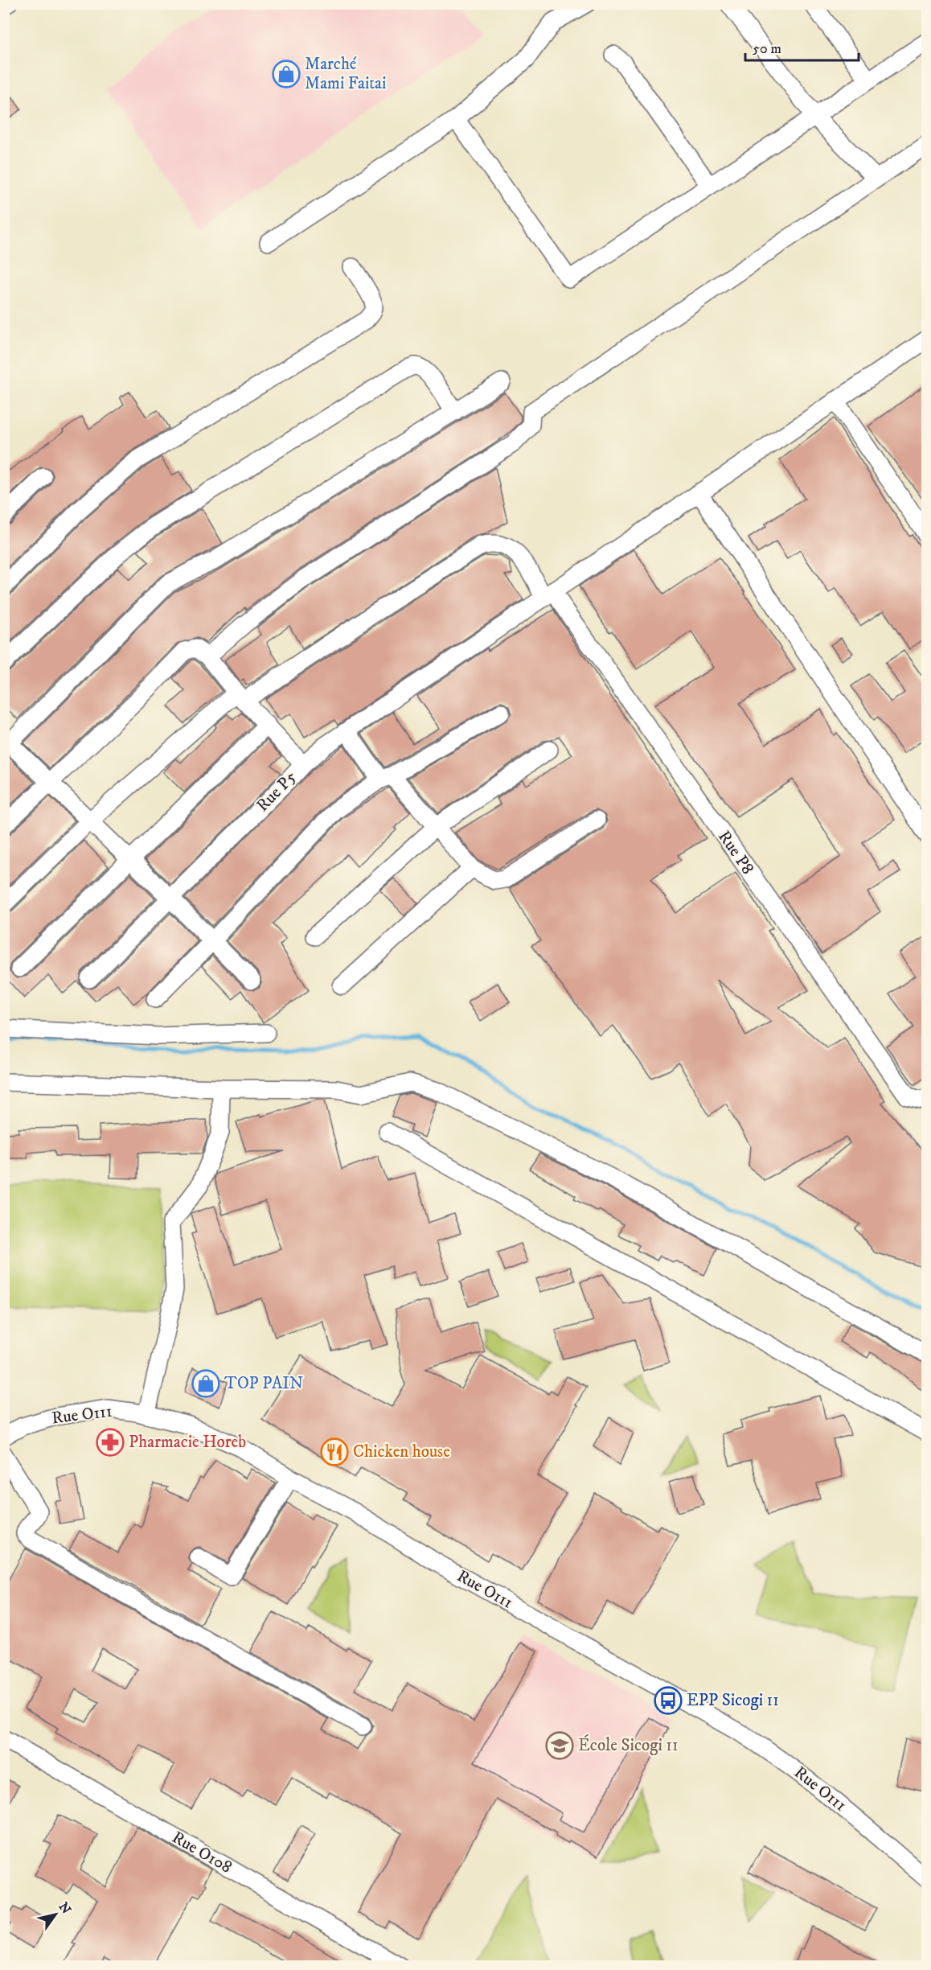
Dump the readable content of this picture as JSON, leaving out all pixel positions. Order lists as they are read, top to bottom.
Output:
{
  "streets": {
    "street": [
      "Rue P5",
      "Rue P8",
      "Rue O111",
      "Rue O108"
    ]
  },
  "crossings": [
    ["Rue P5", "Rue P8"]
  ],
  "places": {
    "shop": ["Marché Mami Faitai", "TOP PAIN"],
    "pharmacy": ["Pharmacie Horeb"],
    "restaurant": ["Chicken house"],
    "bus stop": ["EPP Sicogi 11"],
    "school or university": ["École Sicogi 11"]
  },
  "scale_bar": "50 m",
  "north": "top right"
}
